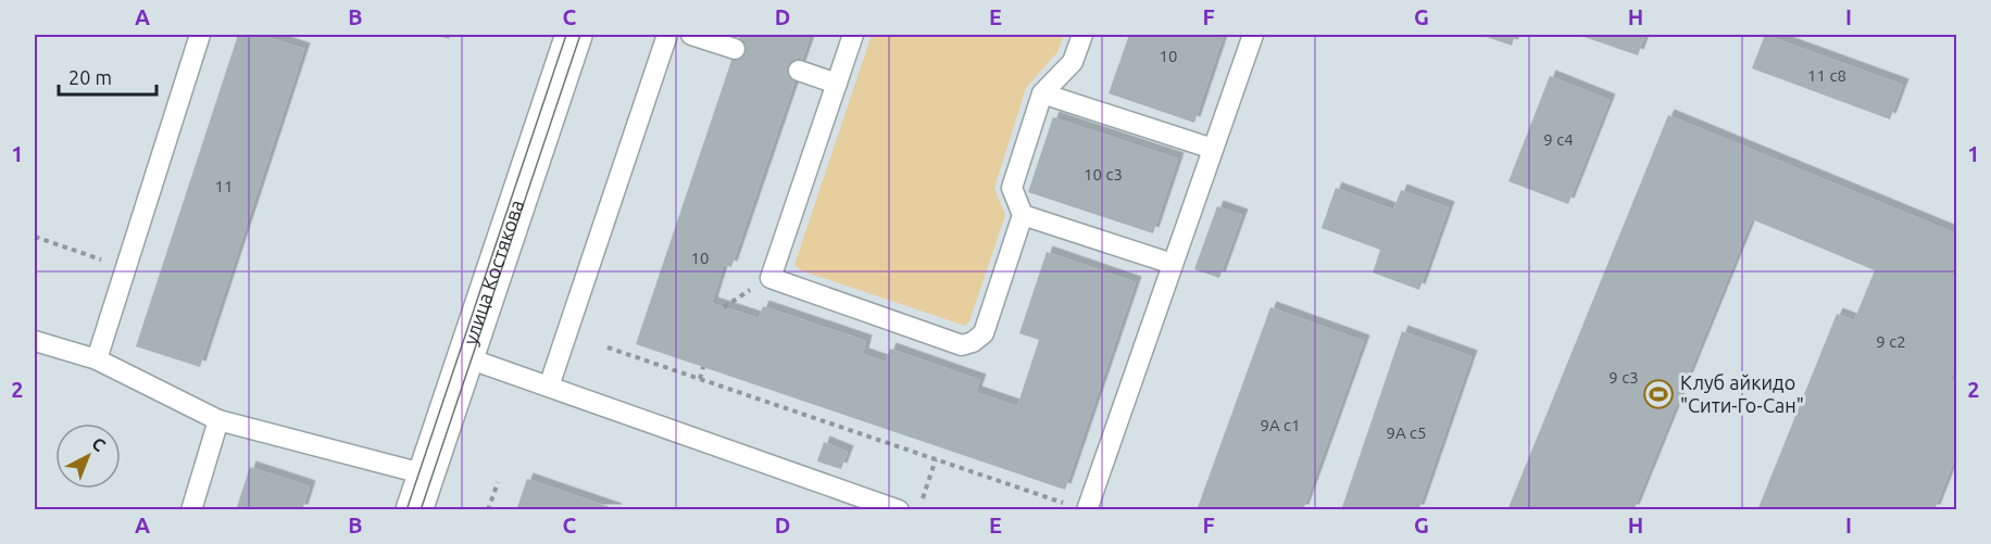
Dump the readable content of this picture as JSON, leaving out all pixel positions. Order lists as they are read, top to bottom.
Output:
{
  "streets": {
    "street": ["улица Костякова"]
  },
  "places": {
    "sports": ["Клуб айкидо \"Сити-Го-Сан\""]
  },
  "house_numbers": [
    "10",
    "11 с8",
    "9 с4",
    "10 с3",
    "11",
    "10",
    "9 с2",
    "9 с3",
    "9А с1",
    "9А с5"
  ],
  "scale_bar": "20 m",
  "north": "top right",
  "grid": {
    "columns": [
      "A",
      "B",
      "C",
      "D",
      "E",
      "F",
      "G",
      "H",
      "I"
    ],
    "rows": ["1", "2"]
  }
}
